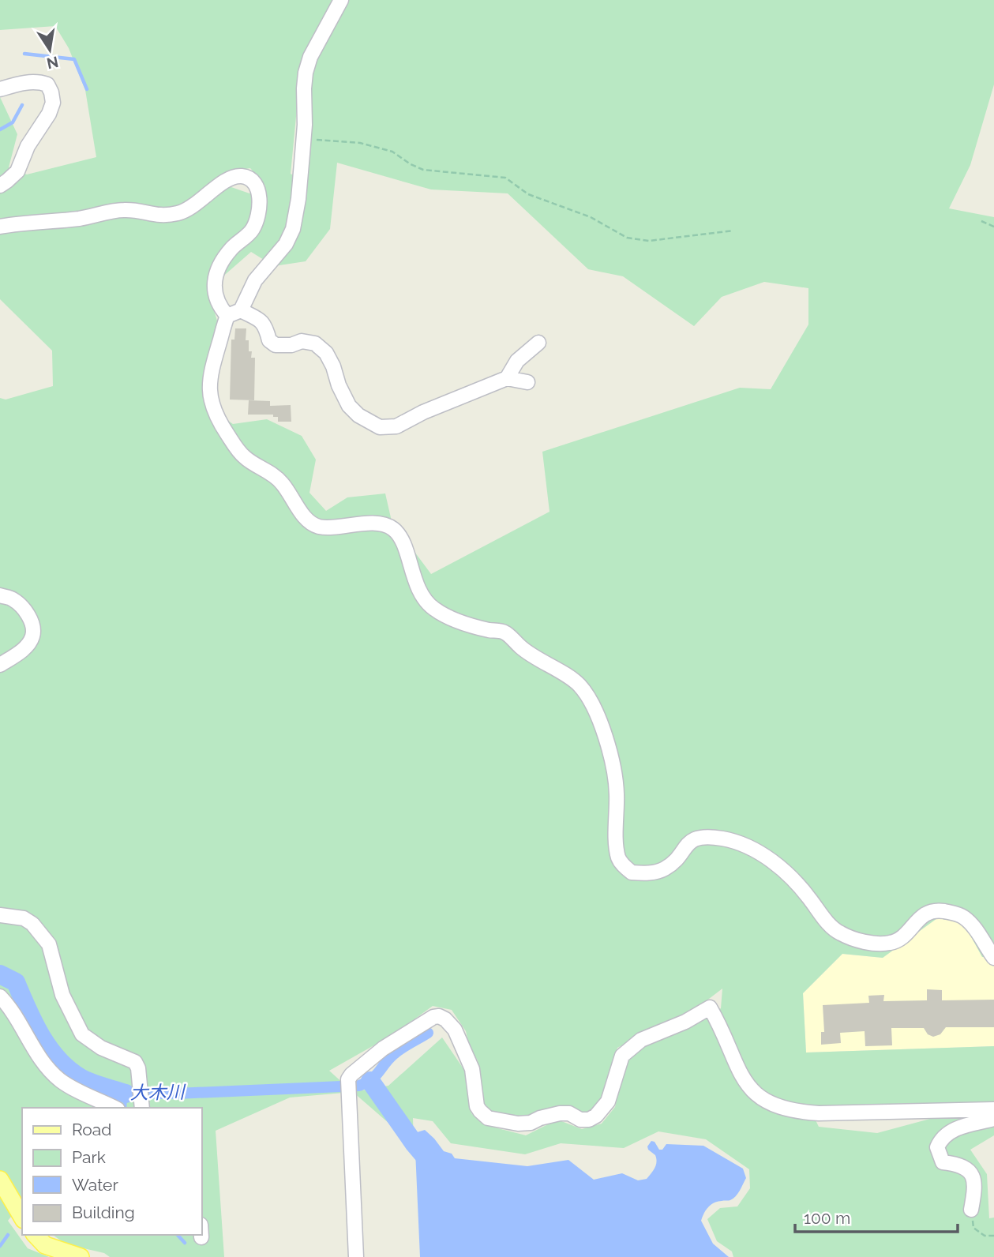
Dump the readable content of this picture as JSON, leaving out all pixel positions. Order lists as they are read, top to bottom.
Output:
{
  "water": ["大木川"],
  "legend": [
    "Road",
    "Park",
    "Water",
    "Building"
  ],
  "scale_bar": "100 m",
  "north": "bottom"
}
